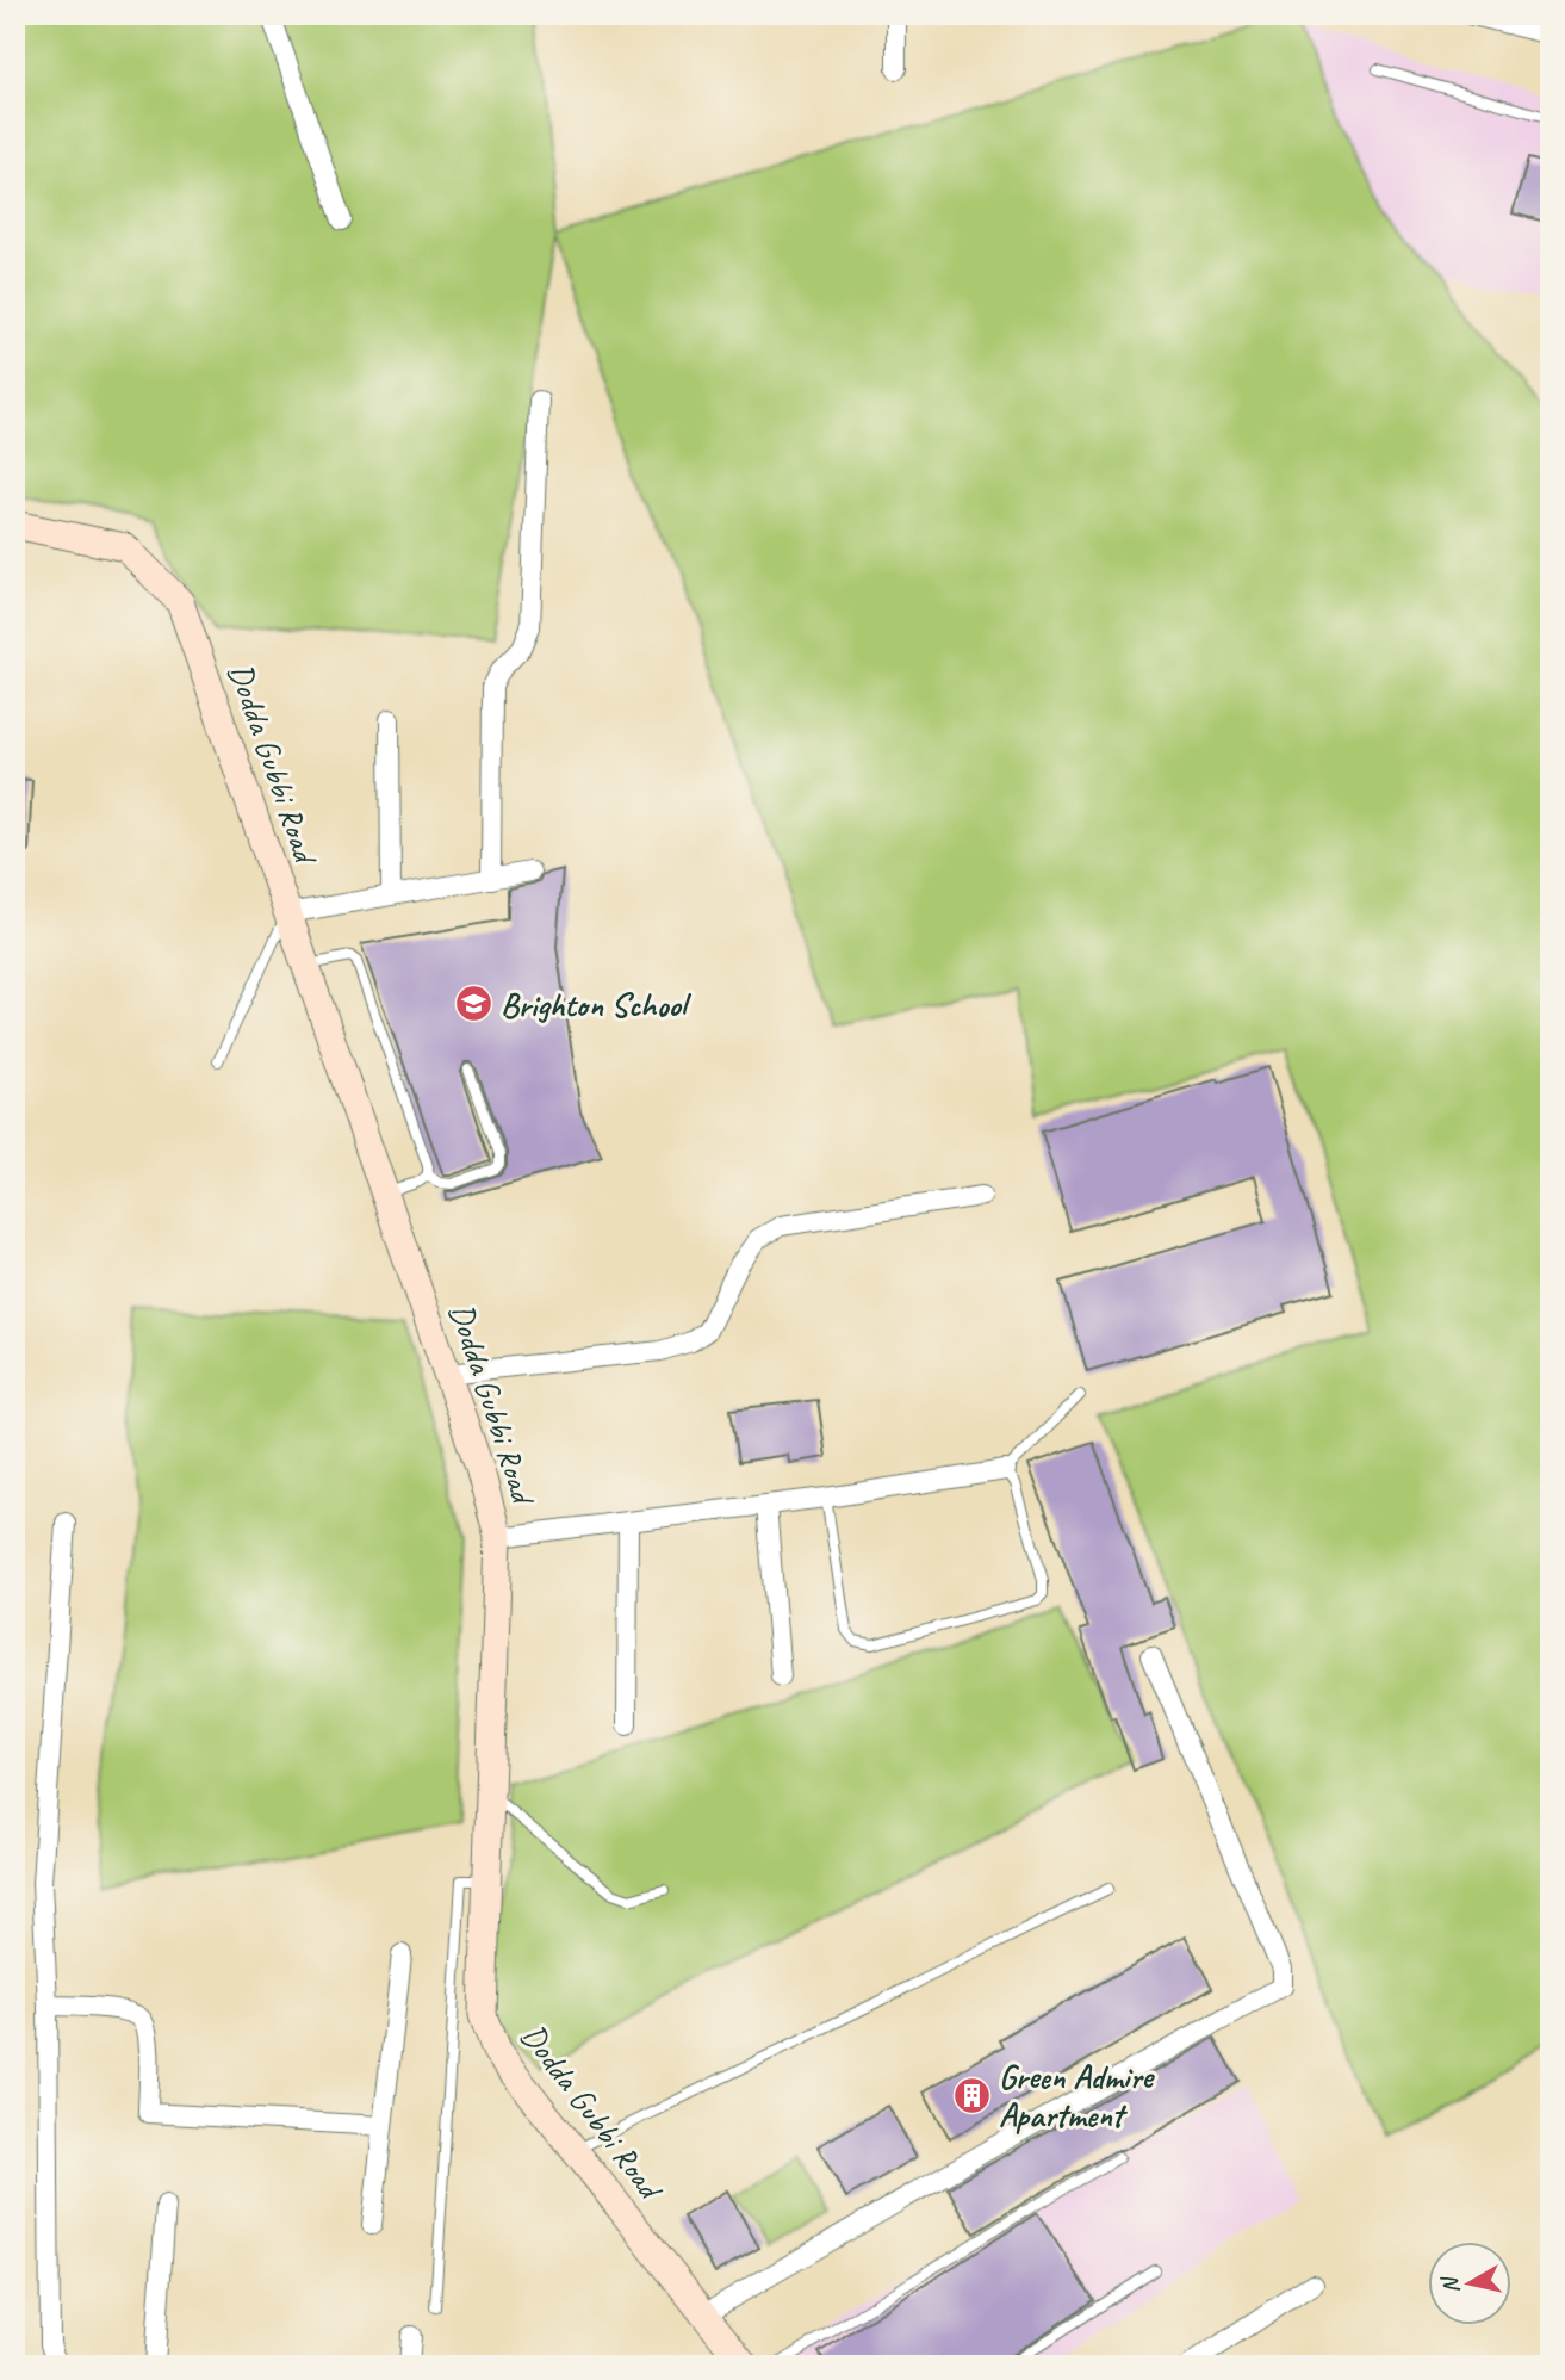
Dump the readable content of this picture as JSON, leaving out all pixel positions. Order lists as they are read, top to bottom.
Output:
{
  "streets": {
    "street": ["Dodda Gubbi Road"]
  },
  "places": {
    "school or university": ["Brighton School"],
    "building": ["Green Admire Apartment"]
  },
  "north": "left"
}
